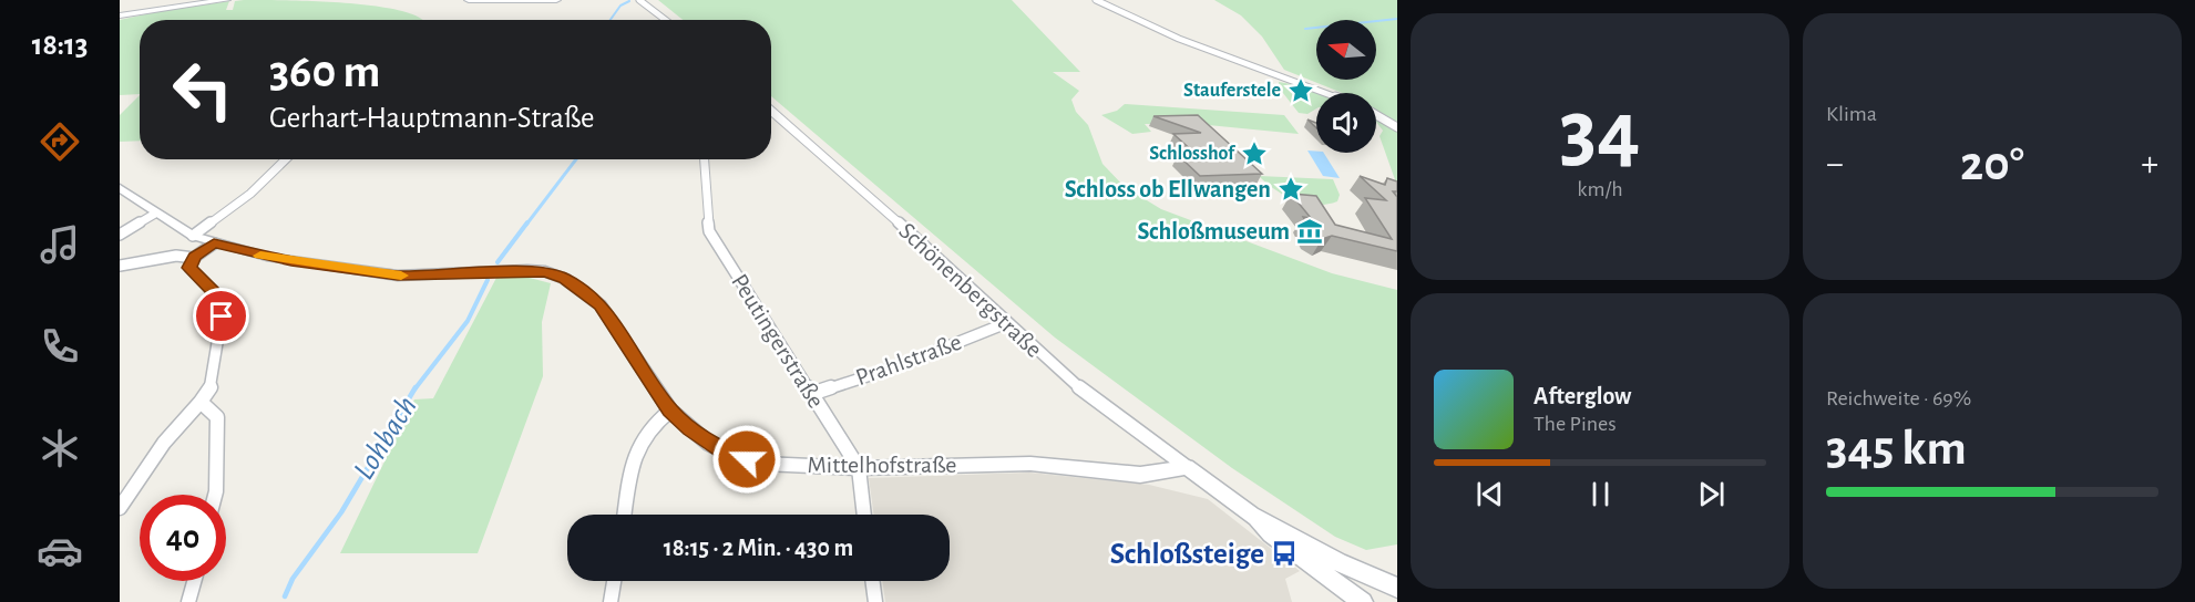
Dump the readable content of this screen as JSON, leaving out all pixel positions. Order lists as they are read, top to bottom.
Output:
{
  "streets": {
    "street": [
      "Schönenbergstraße",
      "Peutingerstraße",
      "Prahlstraße",
      "Mittelhofstraße"
    ]
  },
  "crossings": [
    ["Schönenbergstraße", "Prahlstraße"],
    ["Schönenbergstraße", "Mittelhofstraße"],
    ["Peutingerstraße", "Prahlstraße"],
    ["Peutingerstraße", "Mittelhofstraße"]
  ],
  "water": ["Lohbach"],
  "places": {
    "place": ["Stauferstele", "Schlosshof", "Schloss ob Ellwangen"],
    "museum": ["Schloßmuseum"],
    "bus stop": ["Schloßsteige"]
  },
  "north": "left",
  "page": {
    "tabs": "18:13",
    "tile": [
      ["34", "km/h"],
      "Klima",
      ["Reichweite · 69%", "345 km"]
    ],
    "turn": ["360 m", "Gerhart-Hauptmann-Straße"],
    "heat": ["−", "20°", "+"],
    "song": ["Afterglow", "The Pines"],
    "limit": "40",
    "trip": "18:15 · 2 Min. · 430 m"
  }
}
